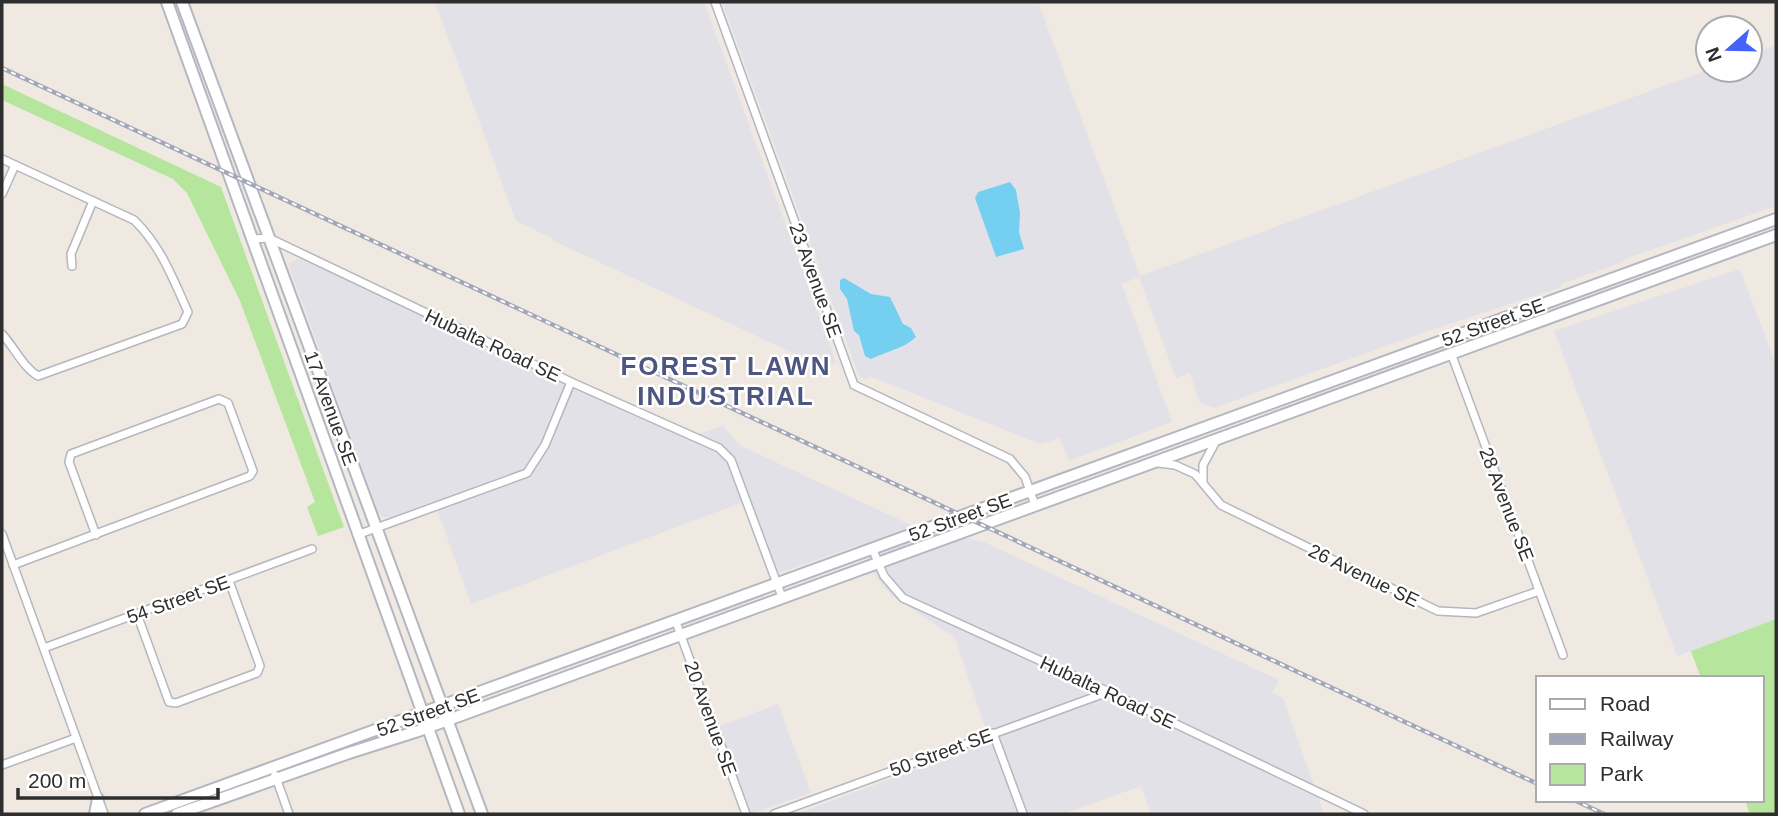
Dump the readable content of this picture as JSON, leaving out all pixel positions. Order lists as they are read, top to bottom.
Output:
{
  "streets": {
    "main road": ["52 Street SE", "17 Avenue SE"],
    "street": [
      "23 Avenue SE",
      "Hubalta Road SE",
      "28 Avenue SE",
      "26 Avenue SE",
      "54 Street SE",
      "20 Avenue SE",
      "50 Street SE"
    ]
  },
  "crossings": [
    ["23 Avenue SE", "52 Street SE"],
    ["52 Street SE", "Hubalta Road SE"],
    ["52 Street SE", "17 Avenue SE"],
    ["52 Street SE", "28 Avenue SE"],
    ["52 Street SE", "26 Avenue SE"],
    ["52 Street SE", "20 Avenue SE"],
    ["Hubalta Road SE", "17 Avenue SE"],
    ["Hubalta Road SE", "50 Street SE"],
    ["28 Avenue SE", "26 Avenue SE"]
  ],
  "districts": ["FOREST LAWN INDUSTRIAL"],
  "legend": ["Road", "Railway", "Park"],
  "scale_bar": "200 m",
  "north": "left"
}
